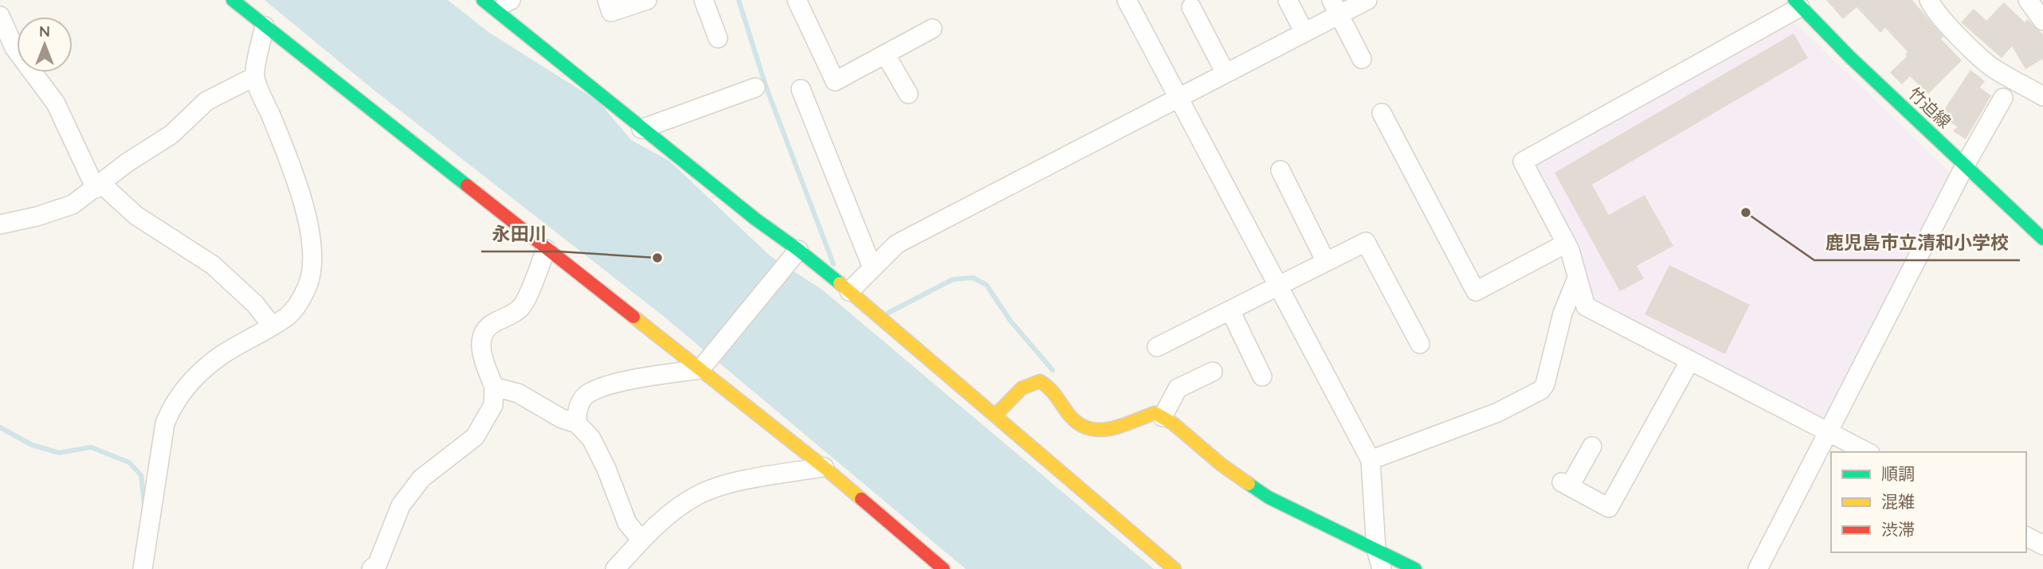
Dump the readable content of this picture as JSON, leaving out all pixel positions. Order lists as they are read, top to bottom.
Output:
{
  "streets": {
    "street": ["竹迫線"]
  },
  "places": ["鹿児島市立清和小学校", "永田川"],
  "legend": ["順調", "混雑", "渋滞"],
  "north": "top"
}
